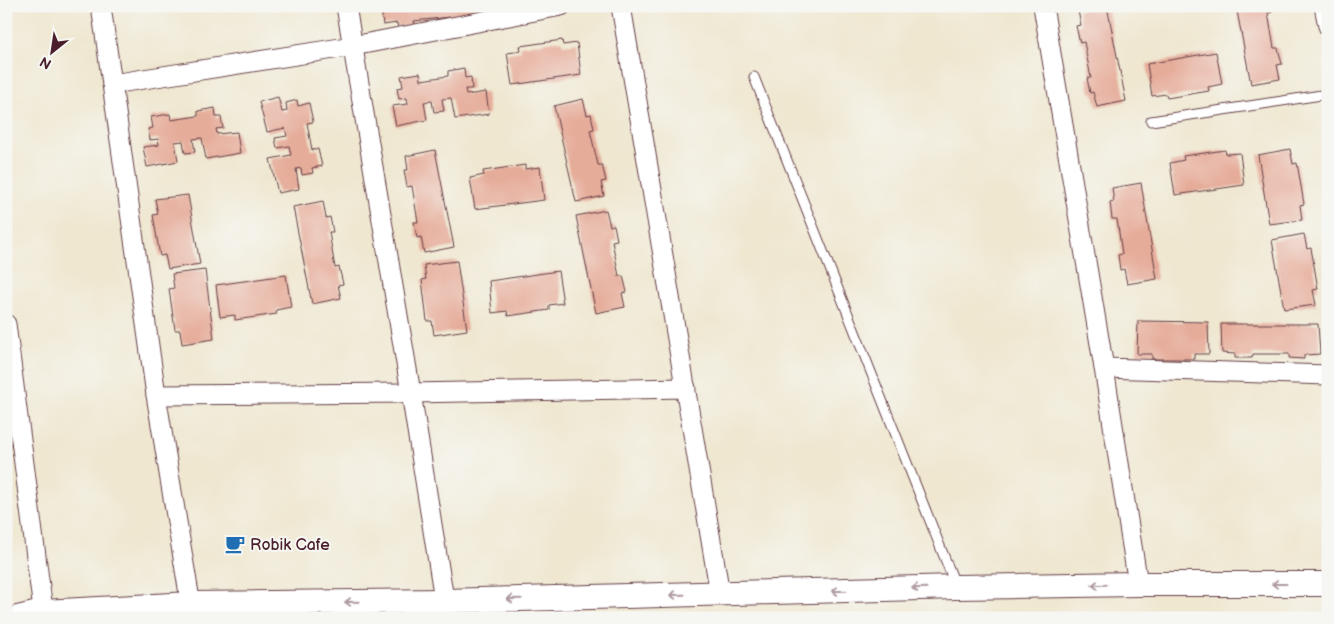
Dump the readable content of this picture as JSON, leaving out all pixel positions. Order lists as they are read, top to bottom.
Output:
{
  "places": {
    "cafe": ["Robik Cafe"]
  },
  "north": "bottom left"
}
